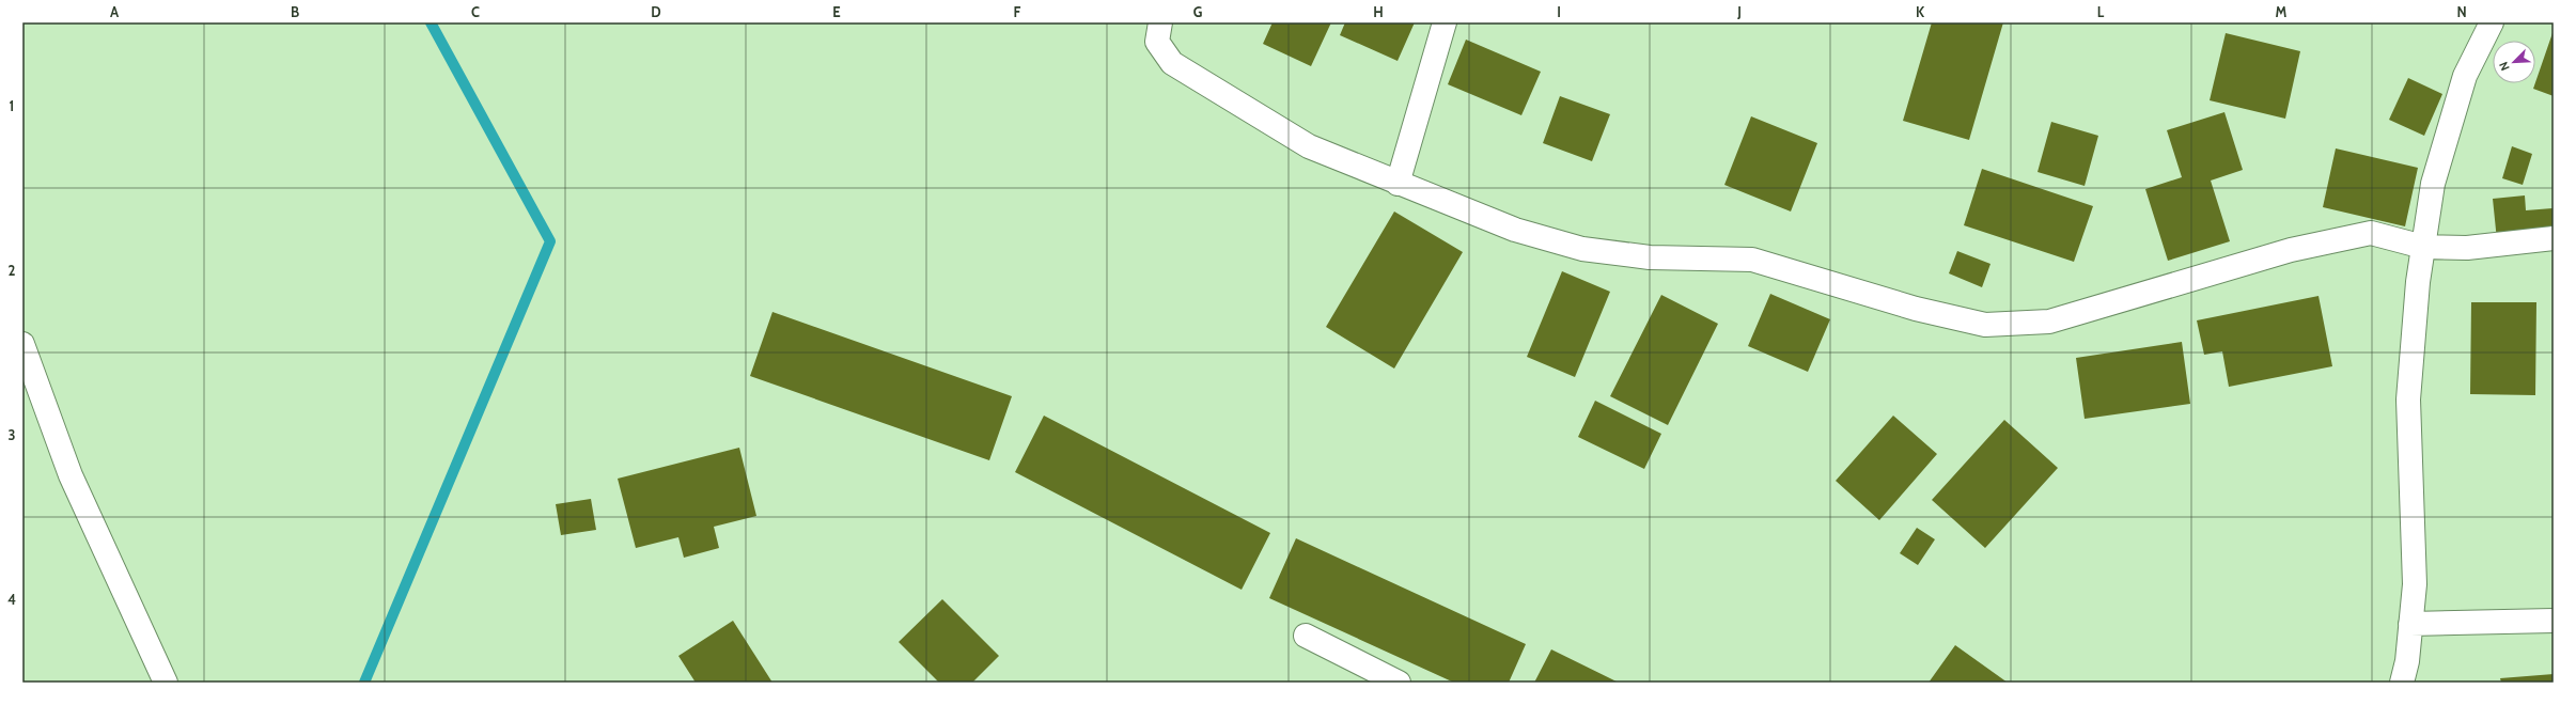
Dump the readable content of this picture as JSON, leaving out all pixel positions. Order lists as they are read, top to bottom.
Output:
{
  "north": "bottom left",
  "grid": {
    "columns": [
      "A",
      "B",
      "C",
      "D",
      "E",
      "F",
      "G",
      "H",
      "I",
      "J",
      "K",
      "L",
      "M",
      "N"
    ],
    "rows": [
      "1",
      "2",
      "3",
      "4"
    ]
  }
}
